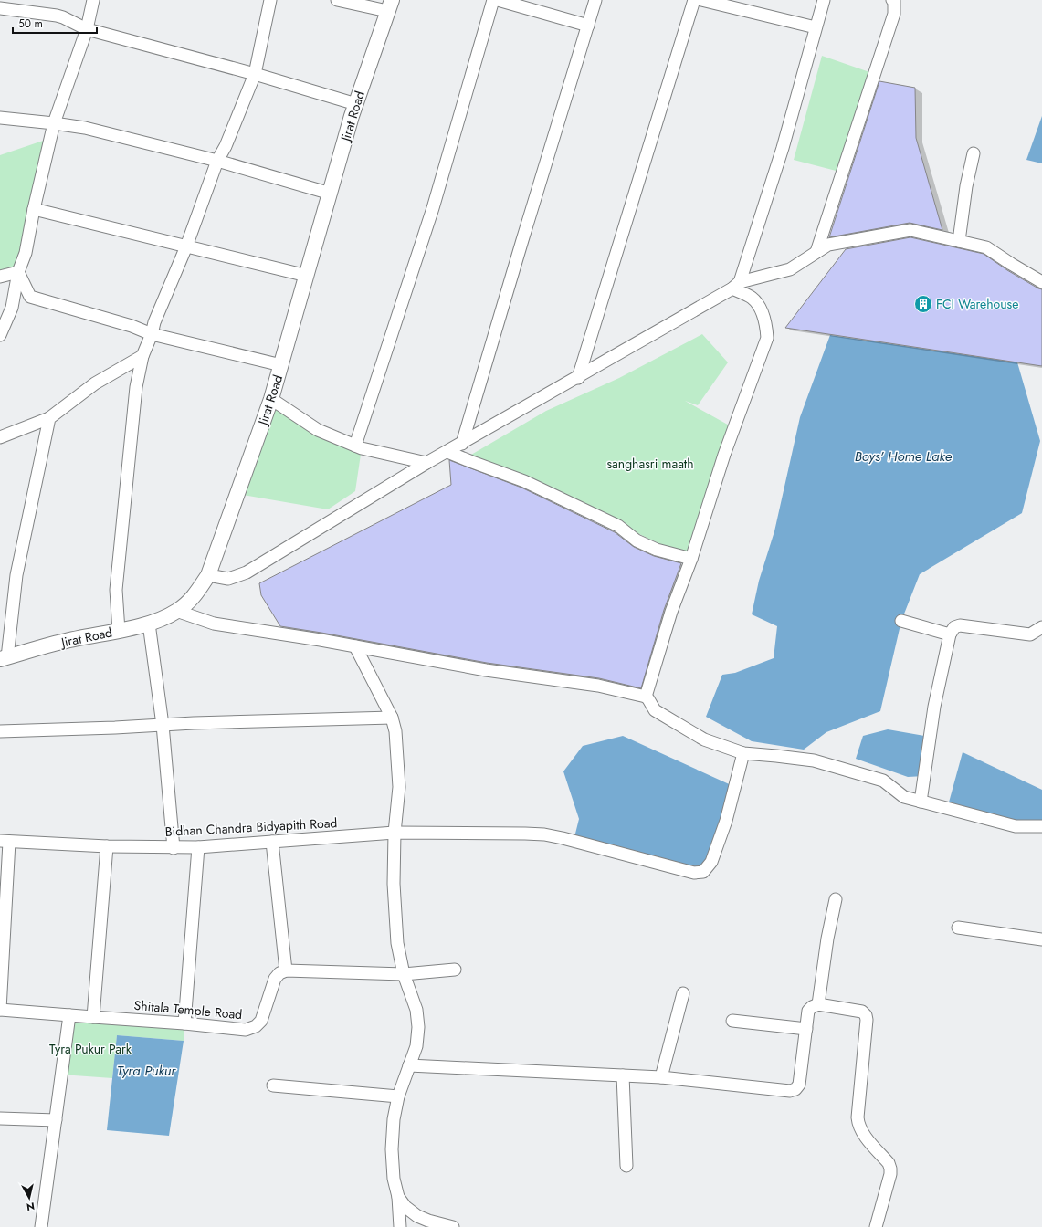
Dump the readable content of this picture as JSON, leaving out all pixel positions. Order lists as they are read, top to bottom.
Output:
{
  "streets": {
    "main road": ["Jirat Road"],
    "street": ["Bidhan Chandra Bidyapith Road", "Shitala Temple Road"]
  },
  "water": ["Boys' Home Lake", "Tyra Pukur"],
  "parks": ["sanghasri maath", "Tyra Pukur Park"],
  "places": {
    "building": ["FCI Warehouse"]
  },
  "scale_bar": "50 m",
  "north": "bottom"
}
